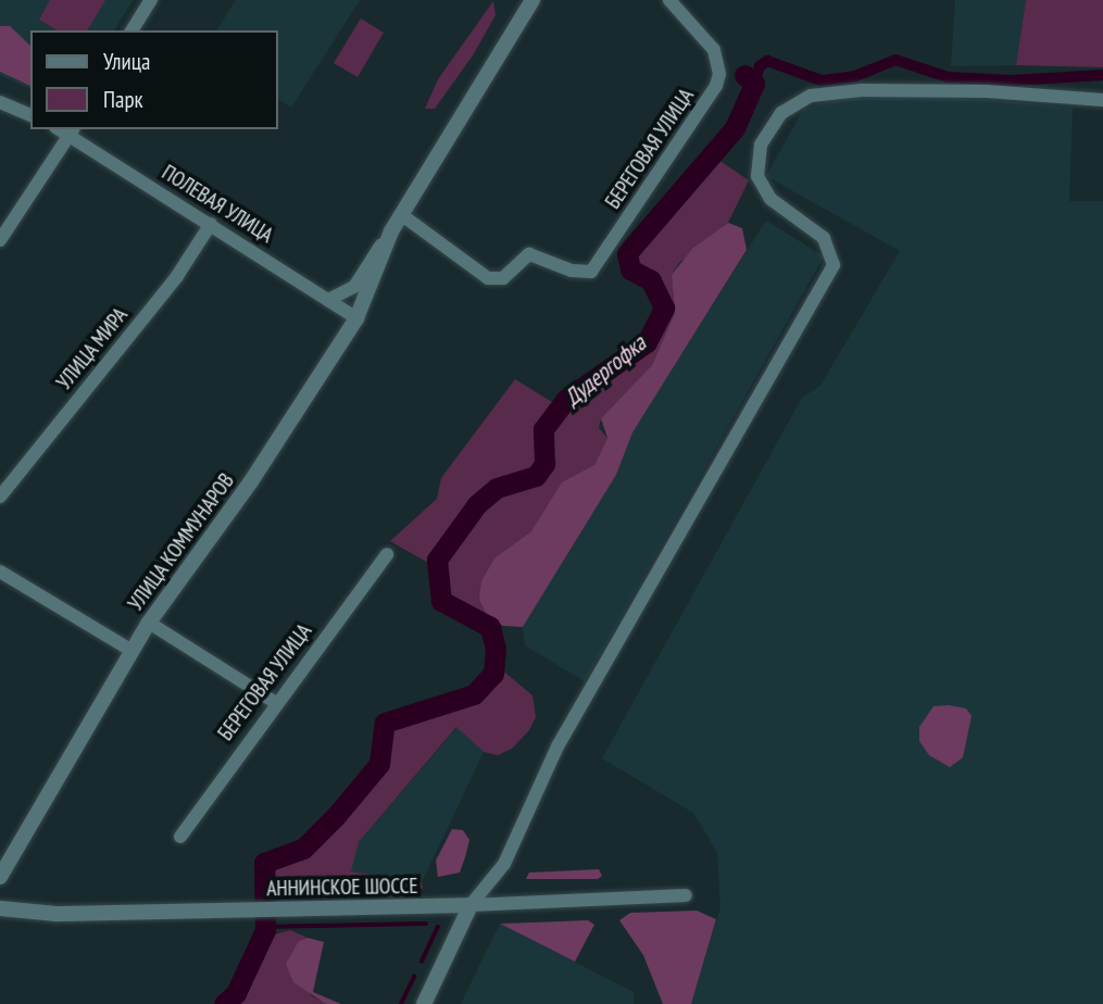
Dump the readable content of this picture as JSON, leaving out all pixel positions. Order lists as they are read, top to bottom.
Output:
{
  "streets": {
    "street": [
      "БЕРЕГОВАЯ УЛИЦА",
      "ПОЛЕВАЯ УЛИЦА",
      "УЛИЦА МИРА",
      "УЛИЦА КОММУНАРОВ",
      "АННИНСКОЕ ШОССЕ"
    ]
  },
  "crossings": [
    ["БЕРЕГОВАЯ УЛИЦА", "УЛИЦА КОММУНАРОВ"],
    ["ПОЛЕВАЯ УЛИЦА", "УЛИЦА МИРА"],
    ["ПОЛЕВАЯ УЛИЦА", "УЛИЦА КОММУНАРОВ"]
  ],
  "water": ["Дудергофка"],
  "legend": ["Улица", "Парк"]
}
